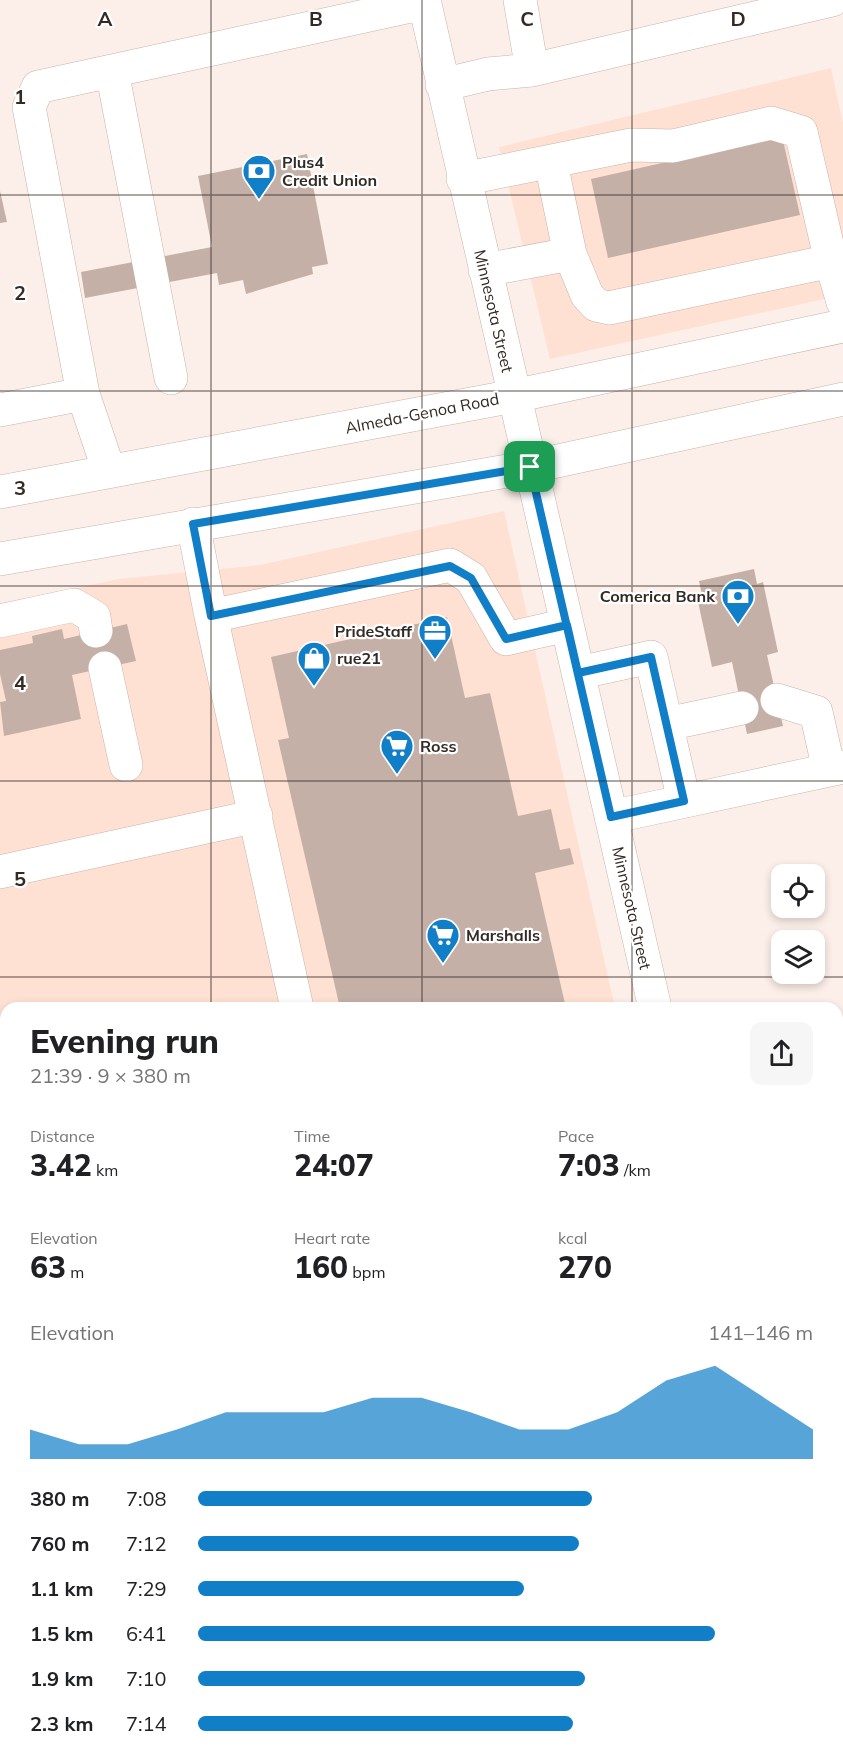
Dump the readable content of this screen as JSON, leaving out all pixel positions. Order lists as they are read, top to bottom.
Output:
{
  "streets": {
    "main road": ["Minnesota Street", "Almeda-Genoa Road"]
  },
  "crossings": [
    ["Minnesota Street", "Almeda-Genoa Road"]
  ],
  "places": {
    "bank": ["Plus4 Credit Union", "Comerica Bank"],
    "office": ["PrideStaff"],
    "shop": ["rue21"],
    "supermarket": ["Ross", "Marshalls"]
  },
  "page": {
    "heading": ["Evening run", "21:39 · 9 × 380 m"],
    "stats": [
      ["Distance", "3.42 km"],
      ["Time", "24:07"],
      ["Pace", "7:03 /km"],
      ["Elevation", "63 m"],
      ["Heart rate", "160 bpm"],
      ["kcal", "270"]
    ],
    "chart": ["Elevation", "141–146 m"],
    "list": [
      {
        "name": "380 m",
        "note": "7:08"
      },
      {
        "name": "760 m",
        "note": "7:12"
      },
      {
        "name": "1.1 km",
        "note": "7:29"
      },
      {
        "name": "1.5 km",
        "note": "6:41"
      },
      {
        "name": "1.9 km",
        "note": "7:10"
      },
      {
        "name": "2.3 km",
        "note": "7:14"
      }
    ]
  },
  "grid": {
    "columns": [
      "A",
      "B",
      "C",
      "D"
    ],
    "rows": [
      "1",
      "2",
      "3",
      "4",
      "5"
    ]
  }
}
